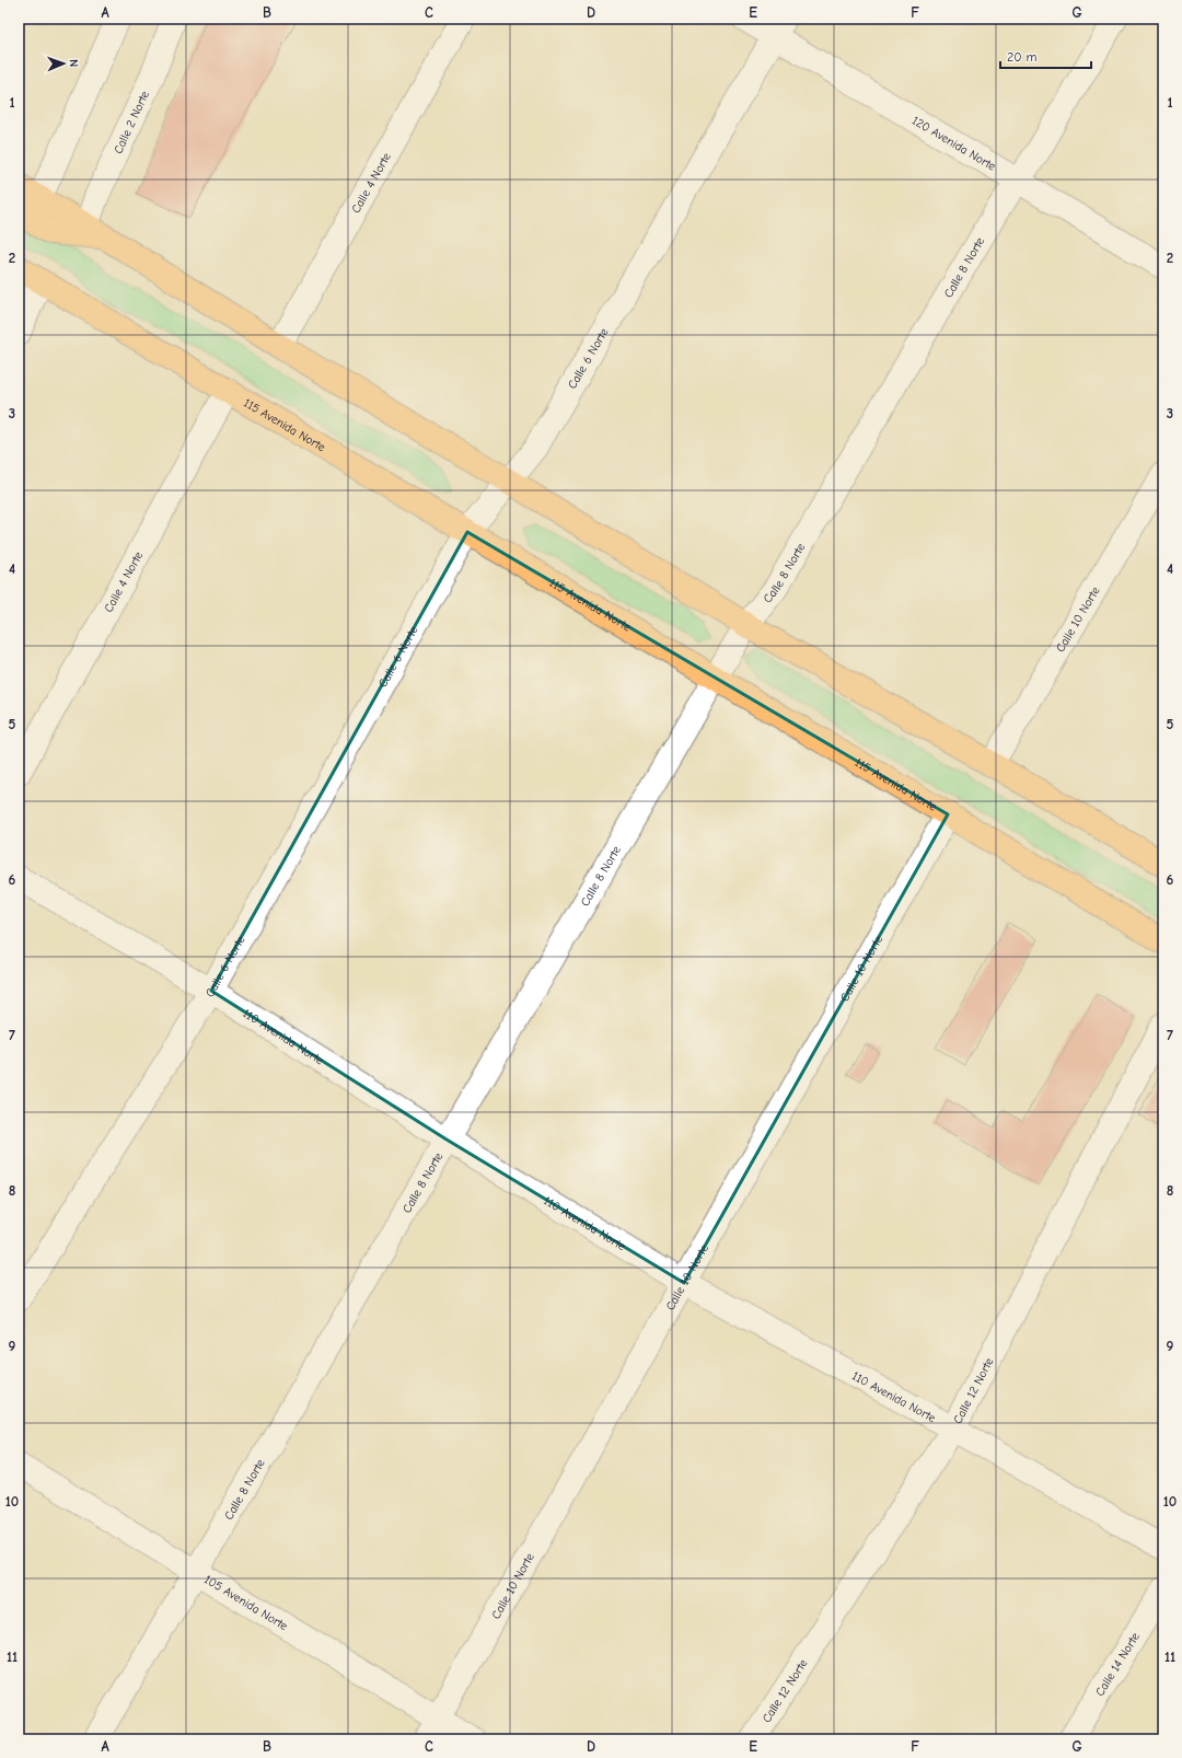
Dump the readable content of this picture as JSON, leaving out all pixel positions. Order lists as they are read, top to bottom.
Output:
{
  "streets": {
    "main road": ["115 Avenida Norte"],
    "street": [
      "Calle 2 Norte",
      "120 Avenida Norte",
      "Calle 4 Norte",
      "Calle 8 Norte",
      "Calle 6 Norte",
      "Calle 10 Norte",
      "110 Avenida Norte",
      "Calle 12 Norte",
      "105 Avenida Norte",
      "Calle 14 Norte"
    ]
  },
  "crossings": [
    ["120 Avenida Norte", "Calle 8 Norte"],
    ["120 Avenida Norte", "Calle 6 Norte"],
    ["Calle 4 Norte", "115 Avenida Norte"],
    ["Calle 8 Norte", "115 Avenida Norte"],
    ["Calle 8 Norte", "110 Avenida Norte"],
    ["Calle 8 Norte", "105 Avenida Norte"],
    ["Calle 6 Norte", "115 Avenida Norte"],
    ["Calle 6 Norte", "110 Avenida Norte"],
    ["115 Avenida Norte", "Calle 10 Norte"],
    ["Calle 10 Norte", "110 Avenida Norte"],
    ["Calle 10 Norte", "105 Avenida Norte"],
    ["110 Avenida Norte", "Calle 12 Norte"]
  ],
  "scale_bar": "20 m",
  "north": "right",
  "grid": {
    "columns": [
      "A",
      "B",
      "C",
      "D",
      "E",
      "F",
      "G"
    ],
    "rows": [
      "1",
      "2",
      "3",
      "4",
      "5",
      "6",
      "7",
      "8",
      "9",
      "10",
      "11"
    ]
  }
}
